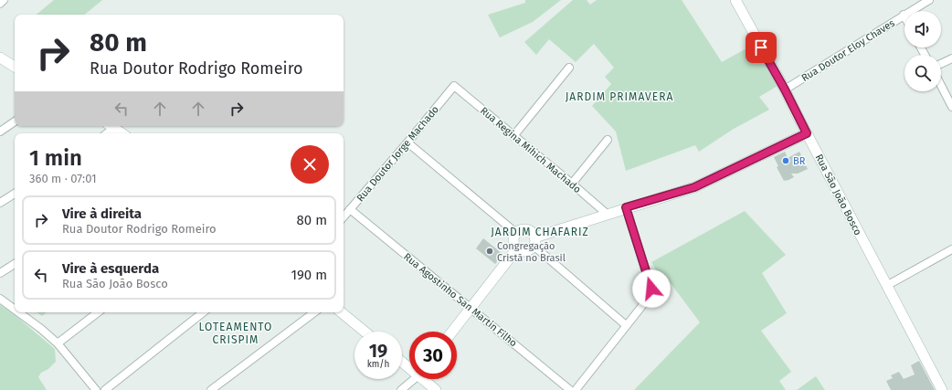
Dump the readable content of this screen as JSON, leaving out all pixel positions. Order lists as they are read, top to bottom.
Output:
{
  "streets": {
    "street": [
      "Rua Doutor Eloy Chaves",
      "Rua Regina Mihich Machado",
      "Rua Doutor Jorge Machado",
      "Rua São João Bosco",
      "Rua Agostinho San Martin Filho"
    ]
  },
  "crossings": [
    ["Rua Doutor Eloy Chaves", "Rua São João Bosco"],
    ["Rua Regina Mihich Machado", "Rua Doutor Jorge Machado"],
    ["Rua Doutor Jorge Machado", "Rua Agostinho San Martin Filho"]
  ],
  "districts": ["JARDIM PRIMAVERA", "JARDIM CHAFARIZ", "LOTEAMENTO CRISPIM"],
  "places": ["BR", "Congregação Cristã no Brasil"],
  "page": {
    "turn": ["80 m", "Rua Doutor Rodrigo Romeiro"],
    "heading": ["1 min", "360 m · 07:01"],
    "list": [
      {
        "name": "Vire à direita",
        "note": "Rua Doutor Rodrigo Romeiro",
        "value": "80 m"
      },
      {
        "name": "Vire à esquerda",
        "note": "Rua São João Bosco",
        "value": "190 m"
      }
    ],
    "speed": "19 km/h",
    "limit": "30"
  }
}
